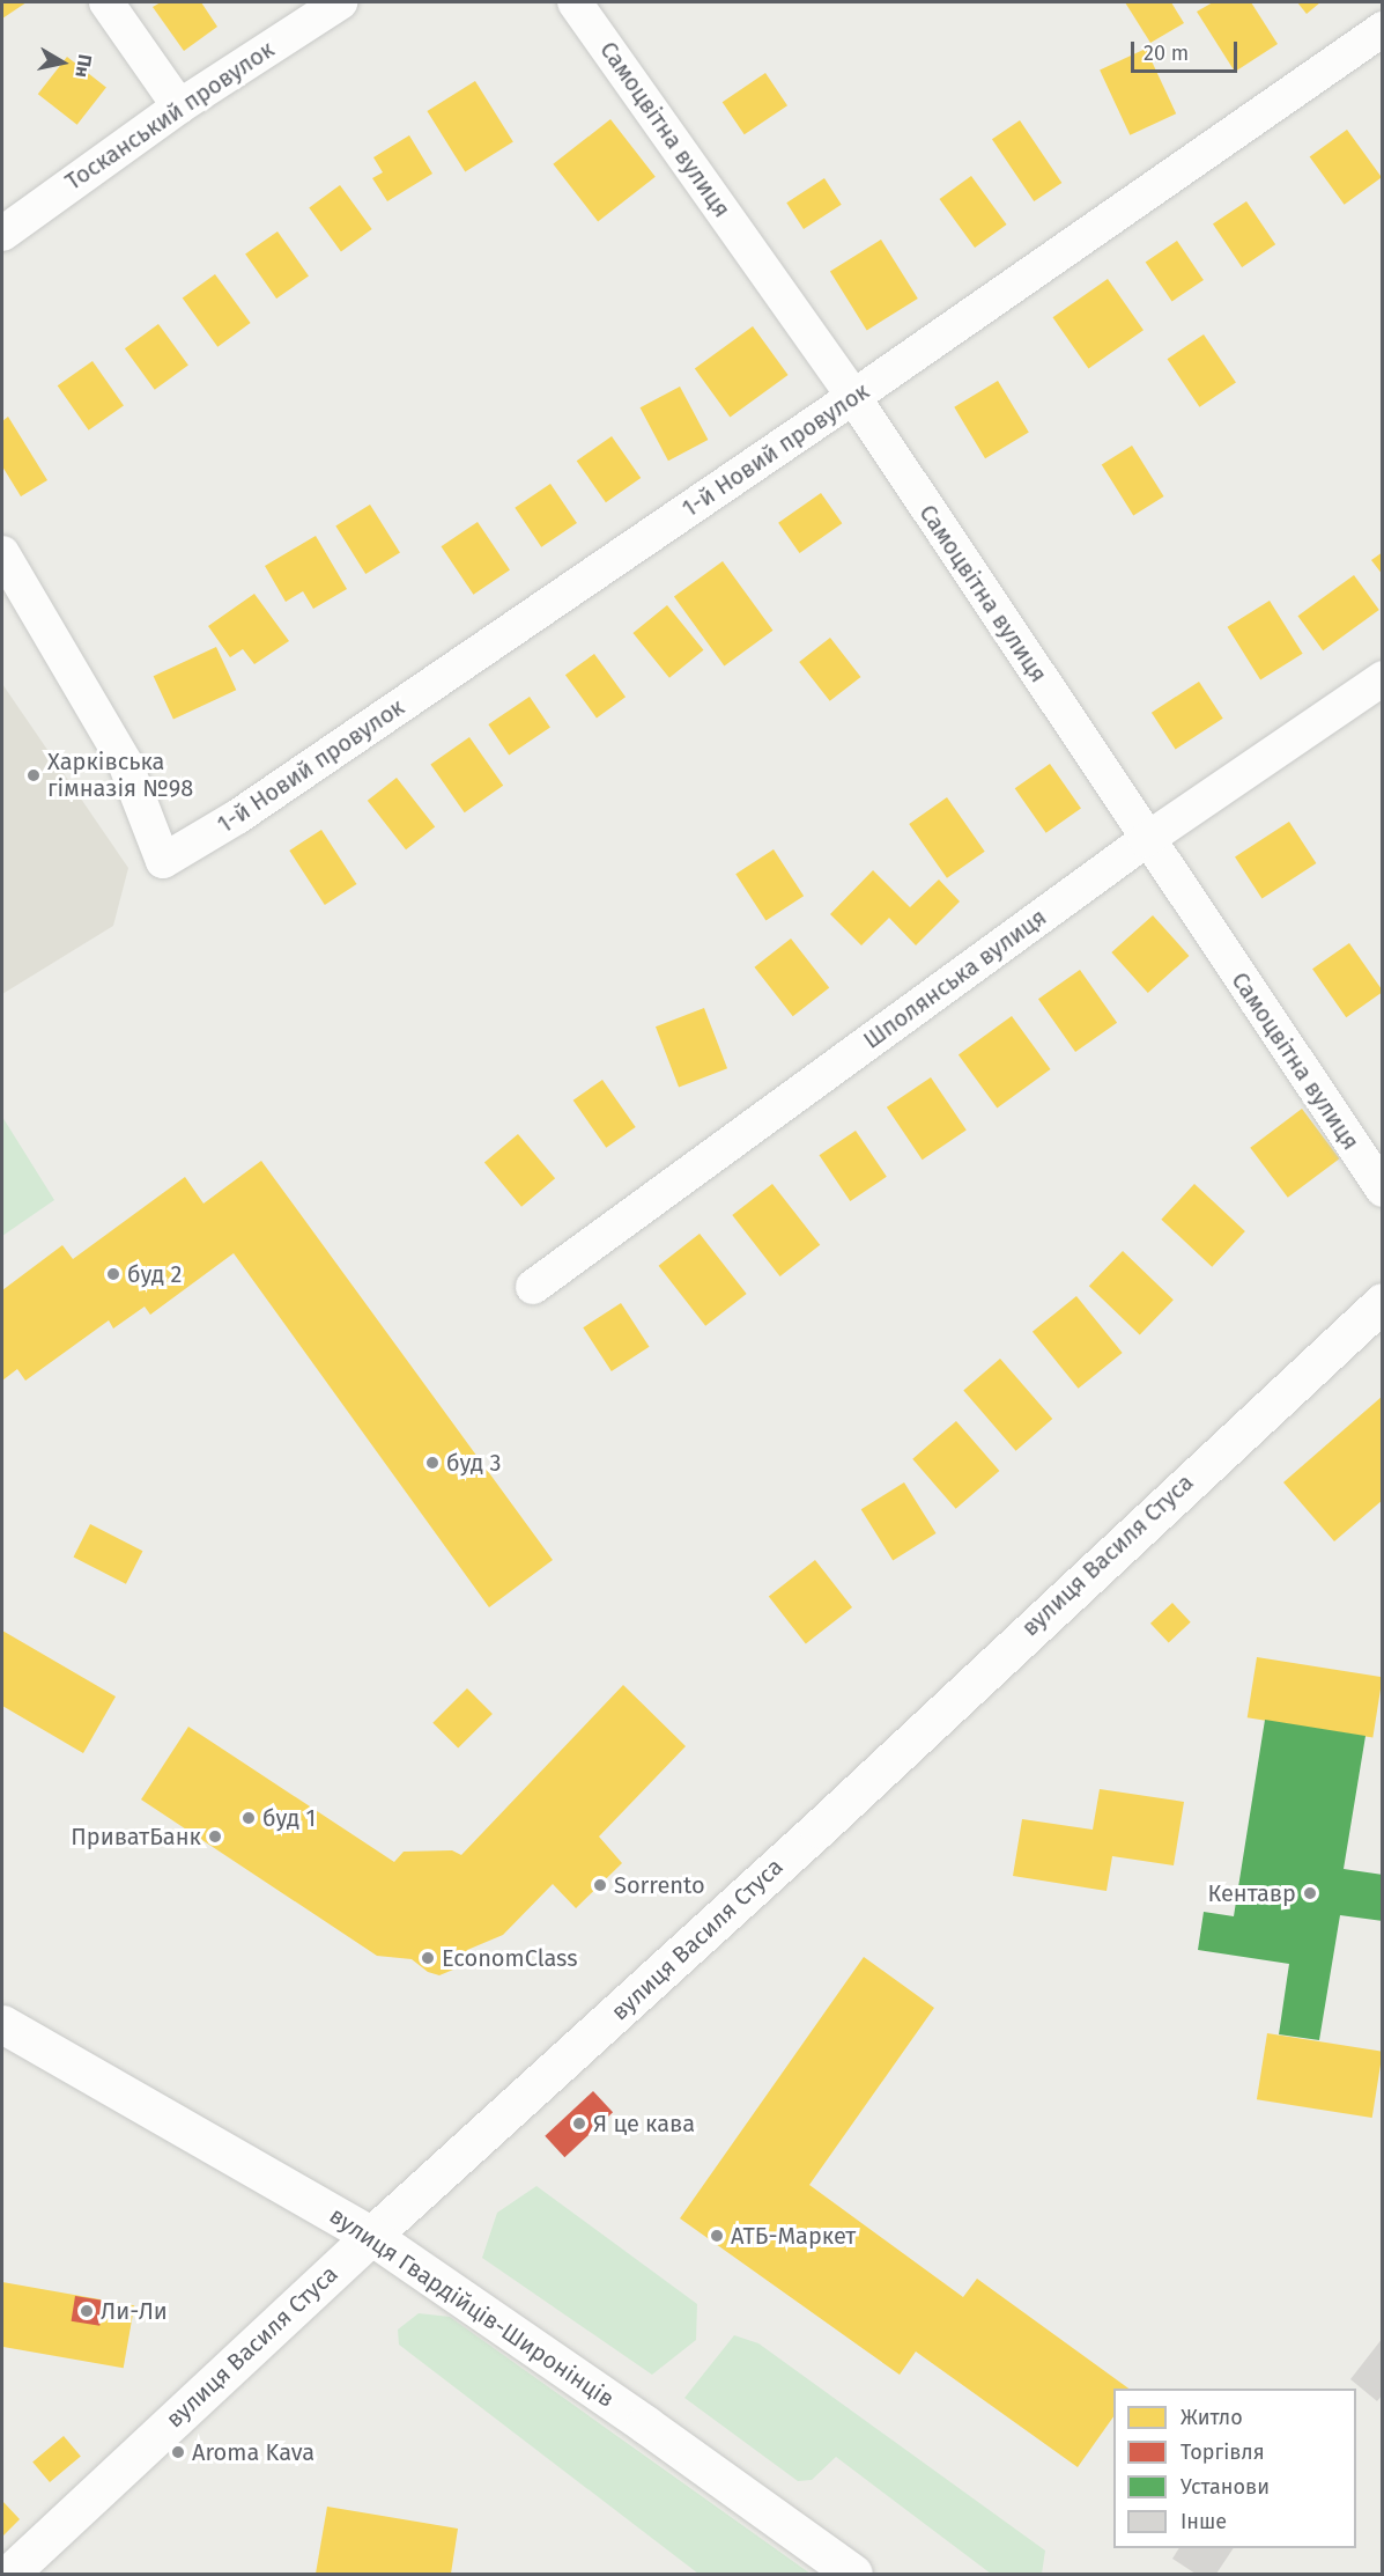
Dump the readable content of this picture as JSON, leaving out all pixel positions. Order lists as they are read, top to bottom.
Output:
{
  "streets": {
    "street": [
      "Тосканський провулок",
      "Самоцвітна вулиця",
      "1-й Новий провулок",
      "Шполянська вулиця",
      "вулиця Василя Стуса",
      "вулиця Гвардійців-Широнінців"
    ]
  },
  "crossings": [
    ["Самоцвітна вулиця", "1-й Новий провулок"],
    ["Самоцвітна вулиця", "Шполянська вулиця"],
    ["вулиця Василя Стуса", "вулиця Гвардійців-Широнінців"]
  ],
  "places": [
    "Харківська гімназія №98",
    "буд 2",
    "буд 3",
    "буд 1",
    "ПриватБанк",
    "Sorrento",
    "Кентавр",
    "EconomClass",
    "Я це кава",
    "АТБ-Маркет",
    "Ли-Ли",
    "Aroma Kava"
  ],
  "legend": [
    "Житло",
    "Торгівля",
    "Установи",
    "Інше"
  ],
  "scale_bar": "20 m",
  "north": "right"
}
